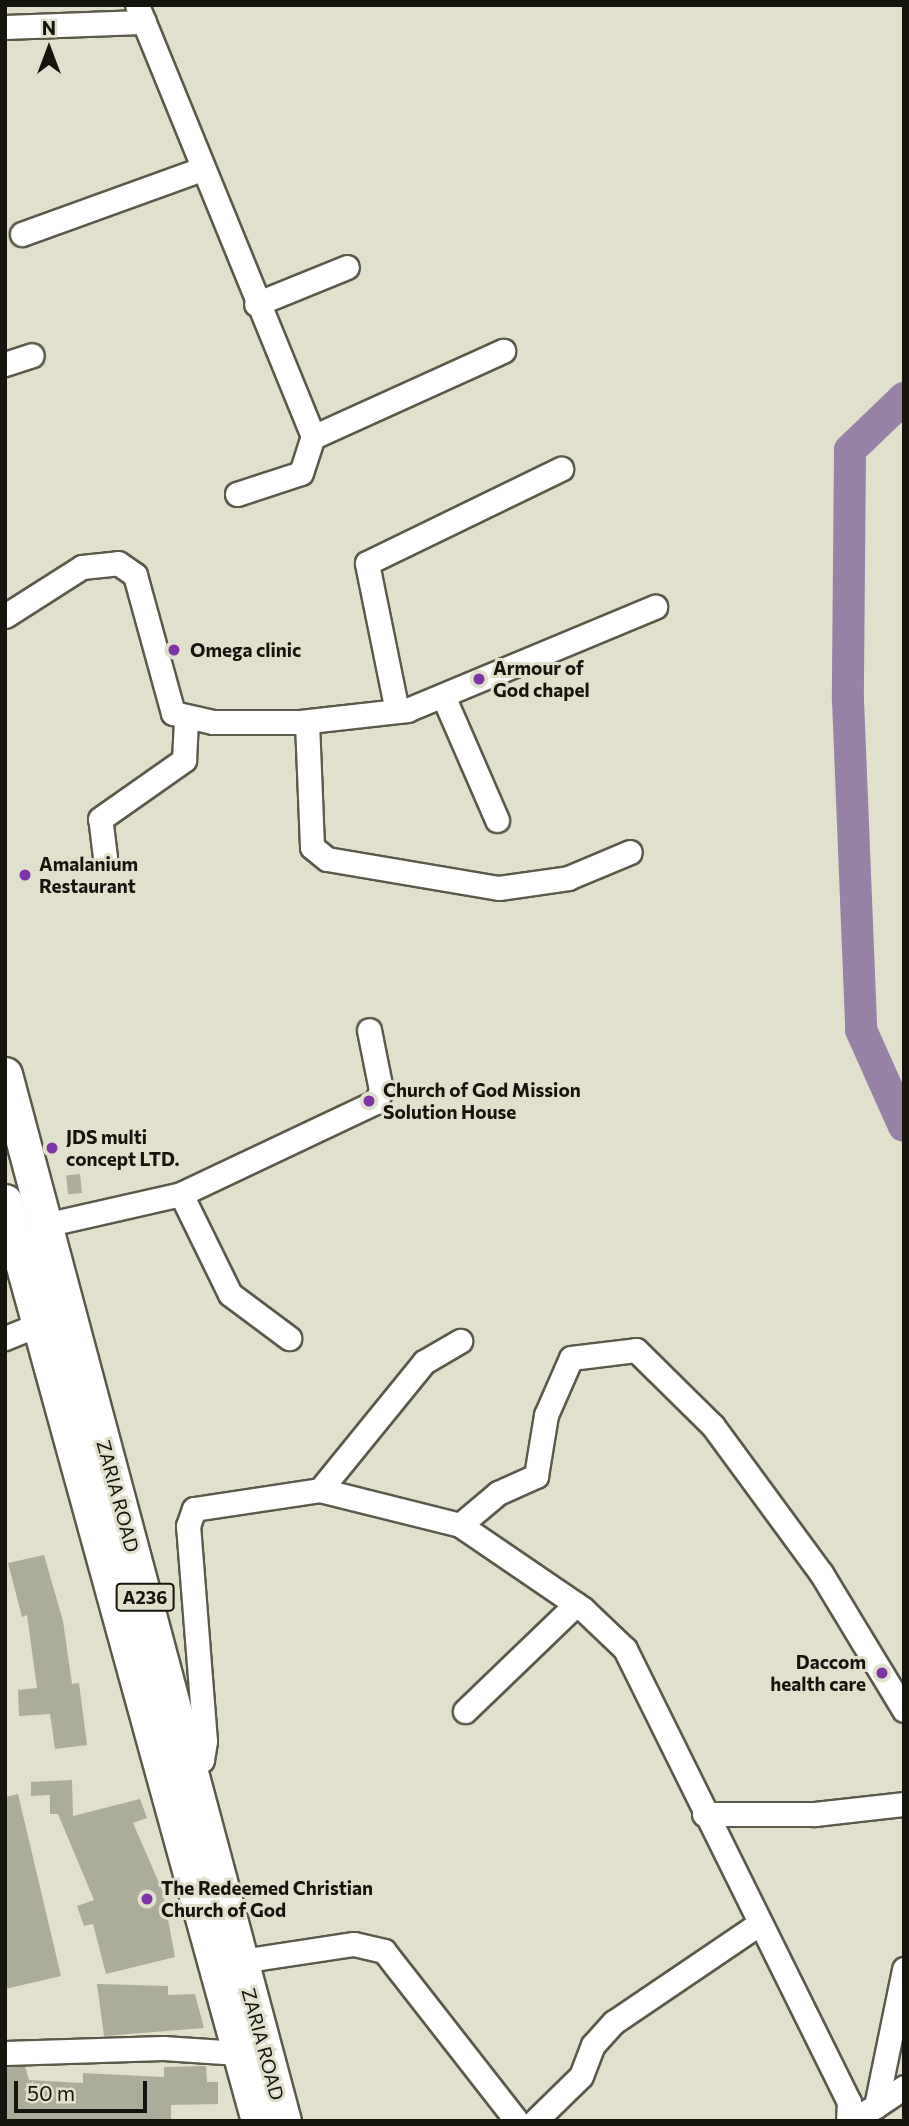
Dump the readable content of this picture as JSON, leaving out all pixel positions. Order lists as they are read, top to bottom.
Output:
{
  "streets": {
    "highway": ["ZARIA ROAD", "A236"]
  },
  "crossings": [
    ["ZARIA ROAD", "A236"]
  ],
  "places": [
    "Omega clinic",
    "Armour of God chapel",
    "Amalanium Restaurant",
    "Church of God Mission Solution House",
    "JDS multi concept LTD.",
    "Daccom health care",
    "The Redeemed Christian Church of God"
  ],
  "scale_bar": "50 m",
  "north": "top"
}
